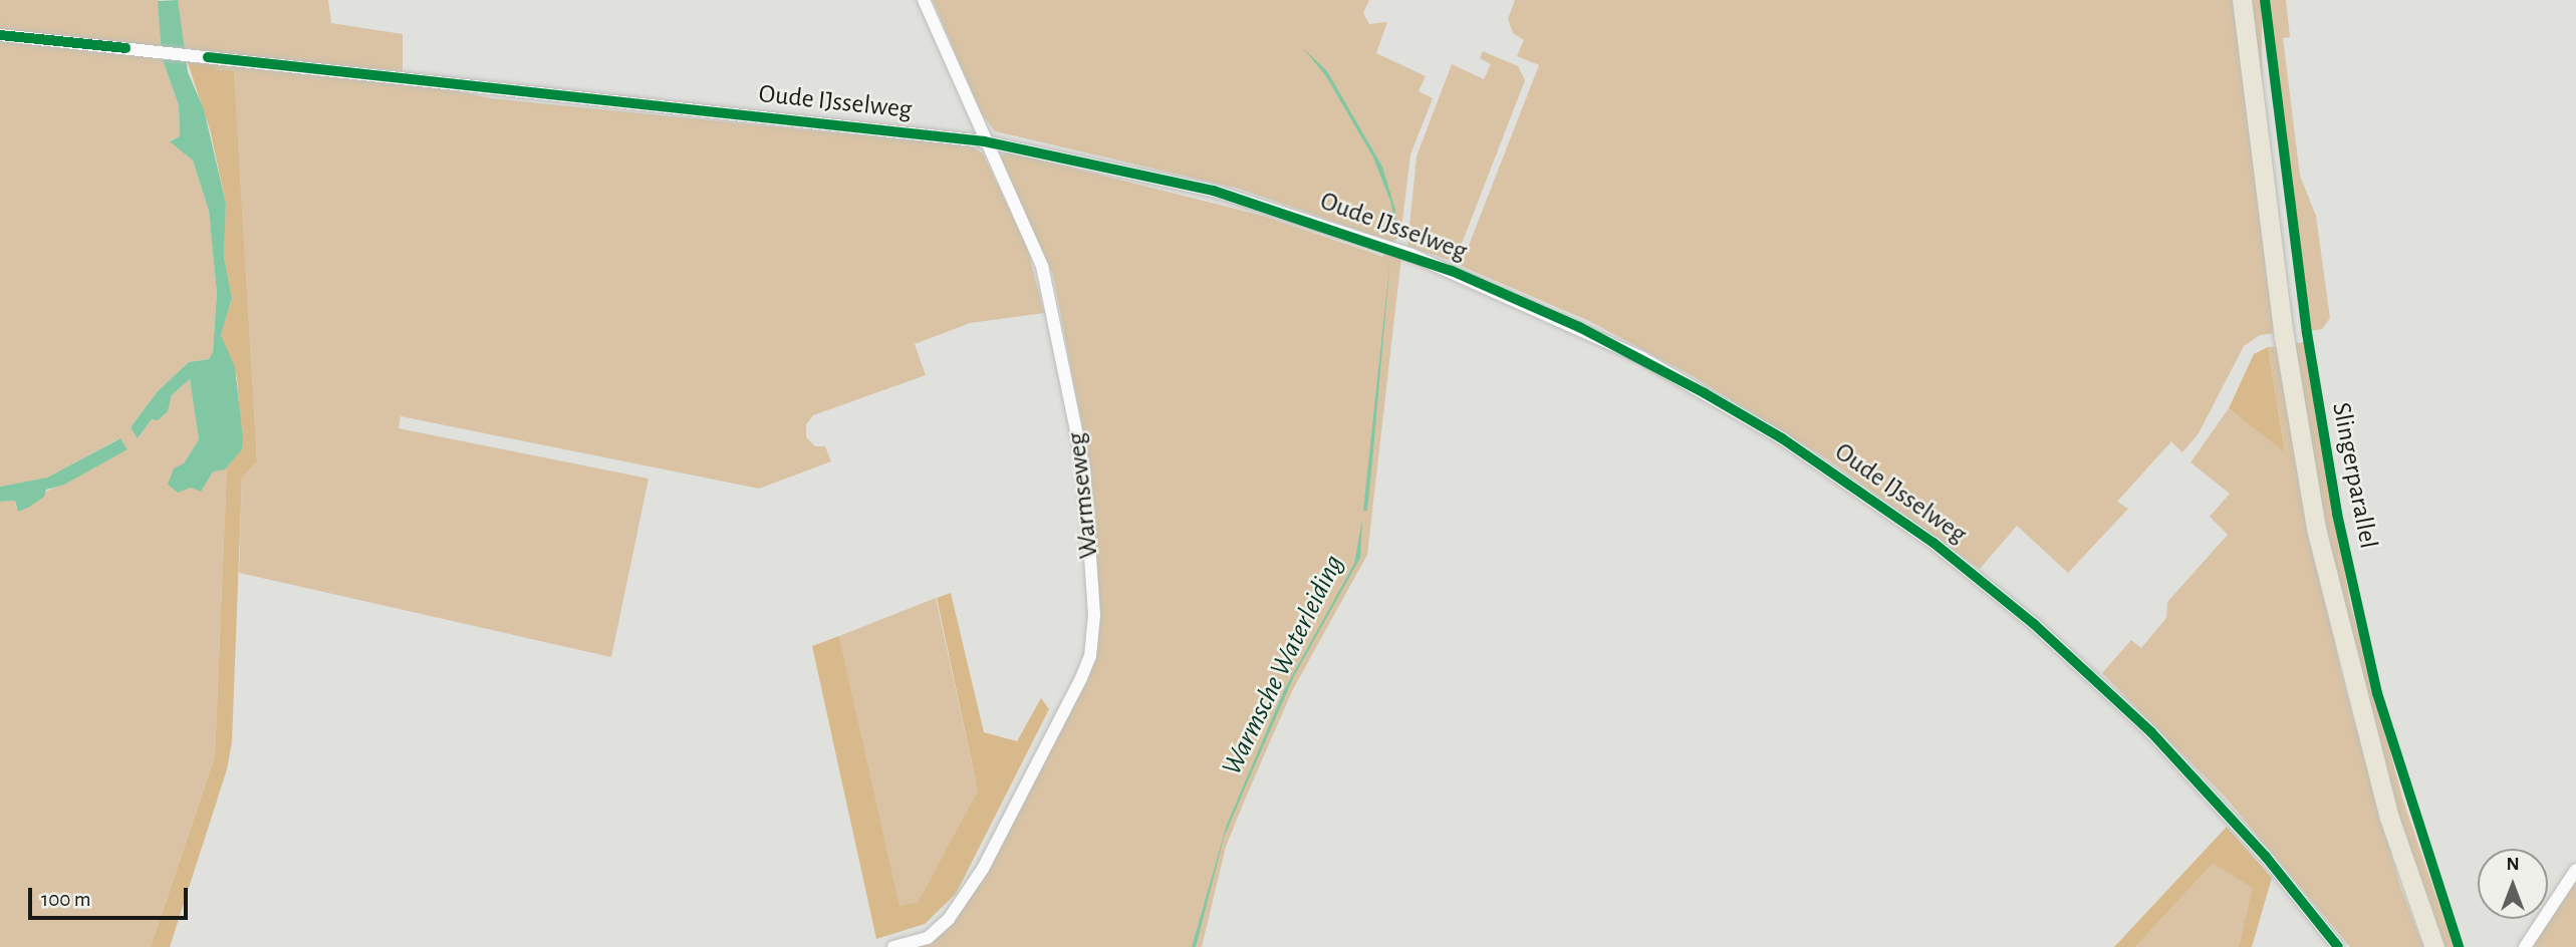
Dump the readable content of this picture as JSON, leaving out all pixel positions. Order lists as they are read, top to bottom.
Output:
{
  "streets": {
    "main road": ["Slingerparallel"],
    "street": ["Oude IJsselweg", "Warmseweg"]
  },
  "crossings": [
    ["Oude IJsselweg", "Warmseweg"]
  ],
  "water": ["Warmsche Waterleiding"],
  "scale_bar": "100 m",
  "north": "top"
}
